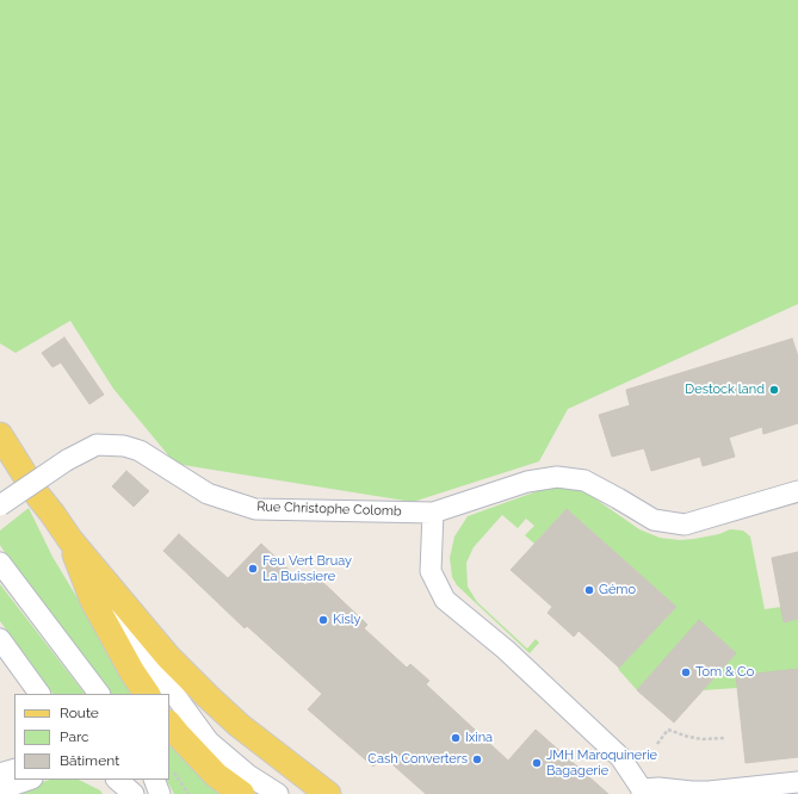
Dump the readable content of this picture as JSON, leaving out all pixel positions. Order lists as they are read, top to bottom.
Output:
{
  "streets": {
    "street": ["Rue Christophe Colomb"]
  },
  "places": [
    "Destock land",
    "Feu Vert Bruay La Buissiere",
    "Gémo",
    "Kisly",
    "Tom & Co",
    "Ixina",
    "Cash Converters",
    "JMH Maroquinerie Bagagerie"
  ],
  "legend": ["Route", "Parc", "Bâtiment"]
}
